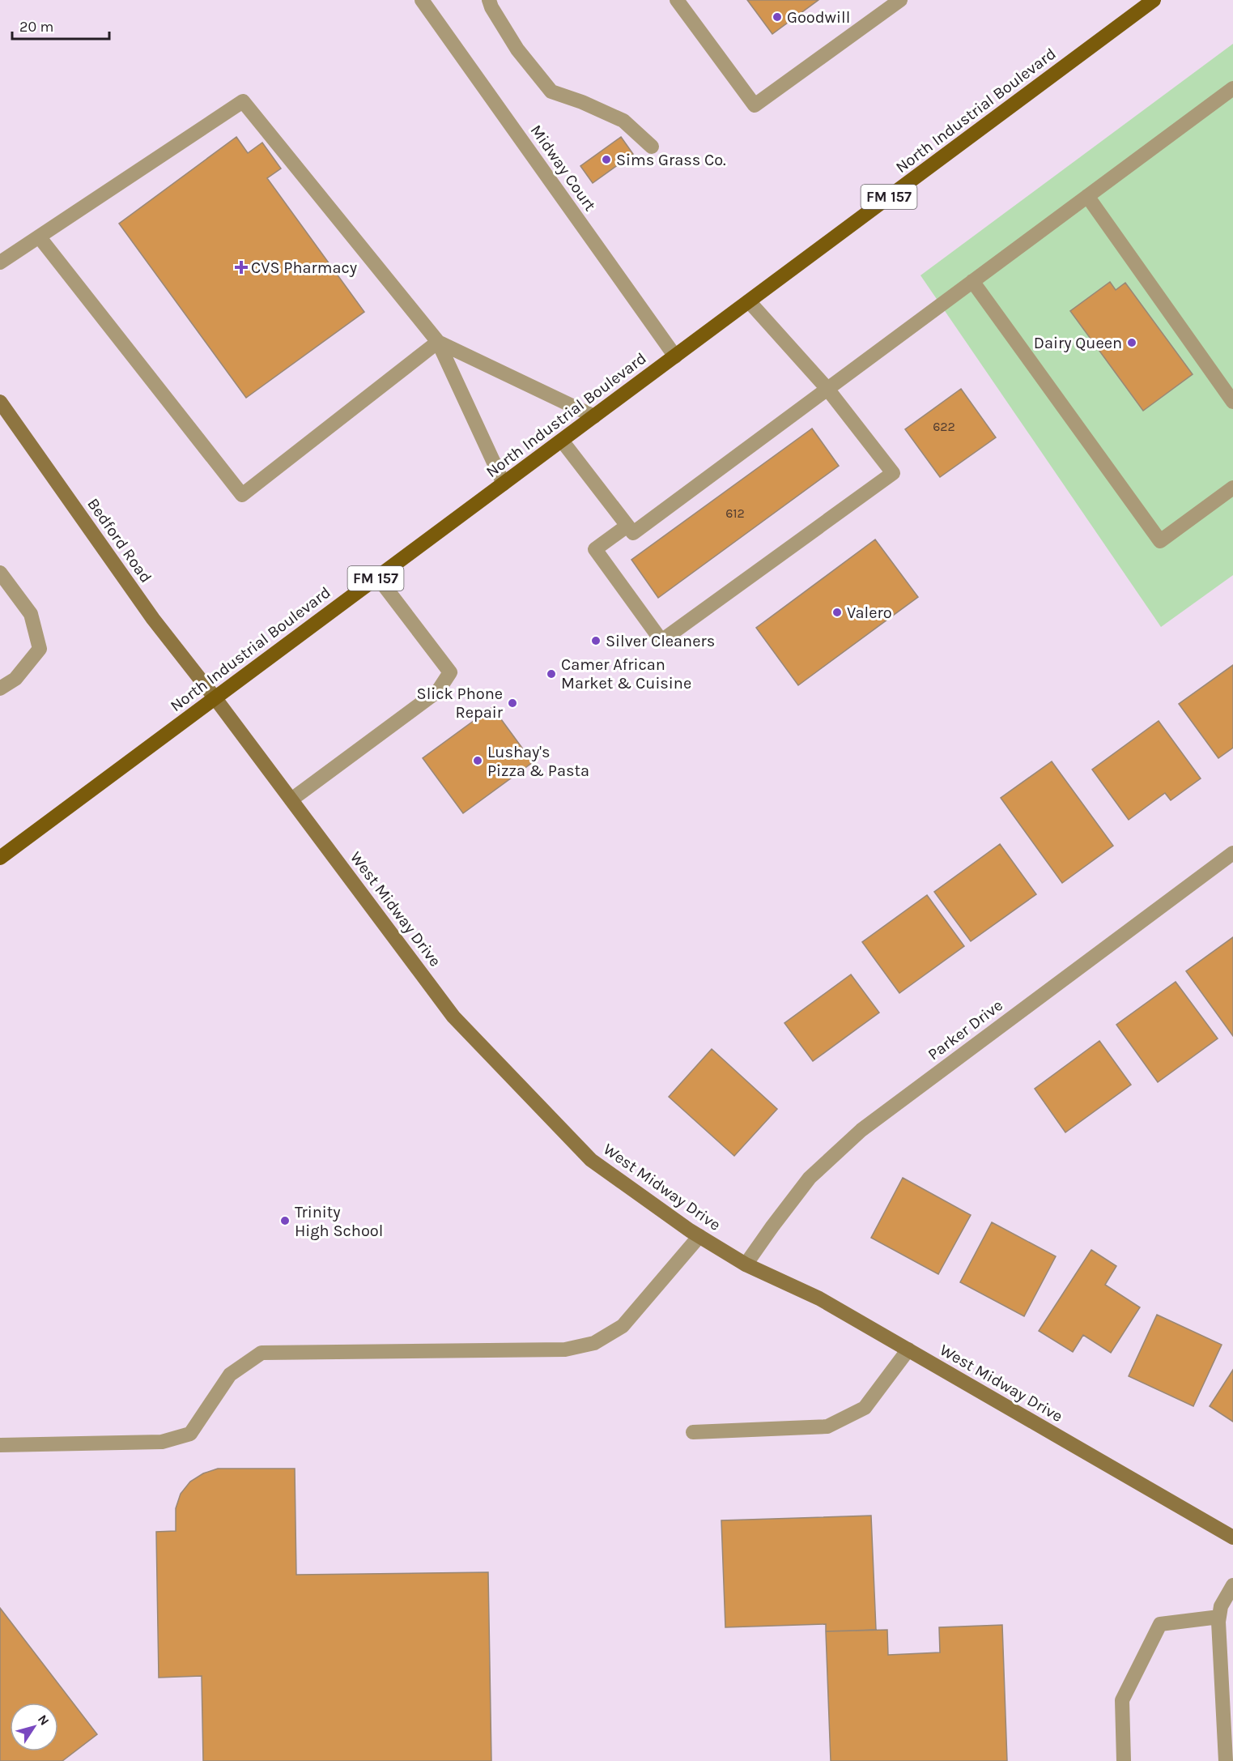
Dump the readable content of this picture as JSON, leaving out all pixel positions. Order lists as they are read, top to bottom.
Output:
{
  "streets": {
    "main road": ["North Industrial Boulevard", "FM 157"],
    "street": [
      "Midway Court",
      "Bedford Road",
      "West Midway Drive",
      "Parker Drive"
    ]
  },
  "crossings": [
    ["North Industrial Boulevard", "Midway Court"],
    ["North Industrial Boulevard", "Bedford Road"],
    ["North Industrial Boulevard", "West Midway Drive"],
    ["Bedford Road", "West Midway Drive"],
    ["West Midway Drive", "Parker Drive"]
  ],
  "places": {
    "other": [
      "Goodwill",
      "Sims Grass Co.",
      "Dairy Queen",
      "Valero",
      "Silver Cleaners",
      "Camer African Market & Cuisine",
      "Slick Phone Repair",
      "Lushay's Pizza & Pasta",
      "Trinity High School"
    ],
    "health": ["CVS Pharmacy"]
  },
  "house_numbers": ["622", "612"],
  "scale_bar": "20 m",
  "north": "top right"
}
